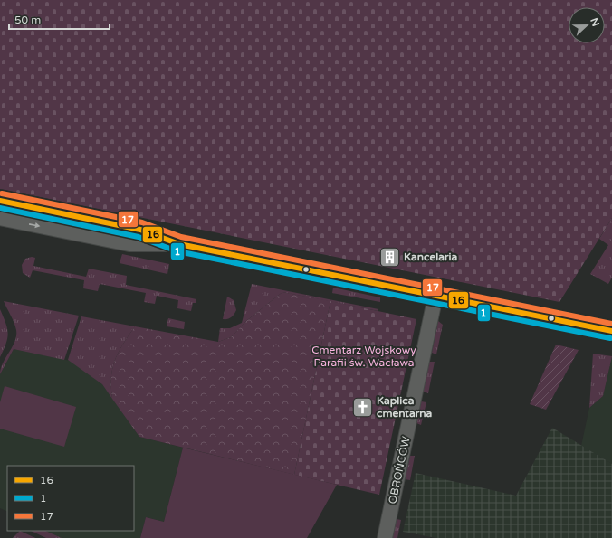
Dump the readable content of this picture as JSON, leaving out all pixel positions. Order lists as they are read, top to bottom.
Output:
{
  "streets": {
    "street": ["OBROŃCÓW"]
  },
  "parks": ["Cmentarz Wojskowy Parafii św. Wacława"],
  "places": {
    "building": ["Kancelaria"],
    "church": ["Kaplica cmentarna"]
  },
  "lines": ["transit line 17", "transit line 16", "transit line 1"],
  "legend": ["16", "1", "17"],
  "scale_bar": "50 m",
  "north": "right"
}
